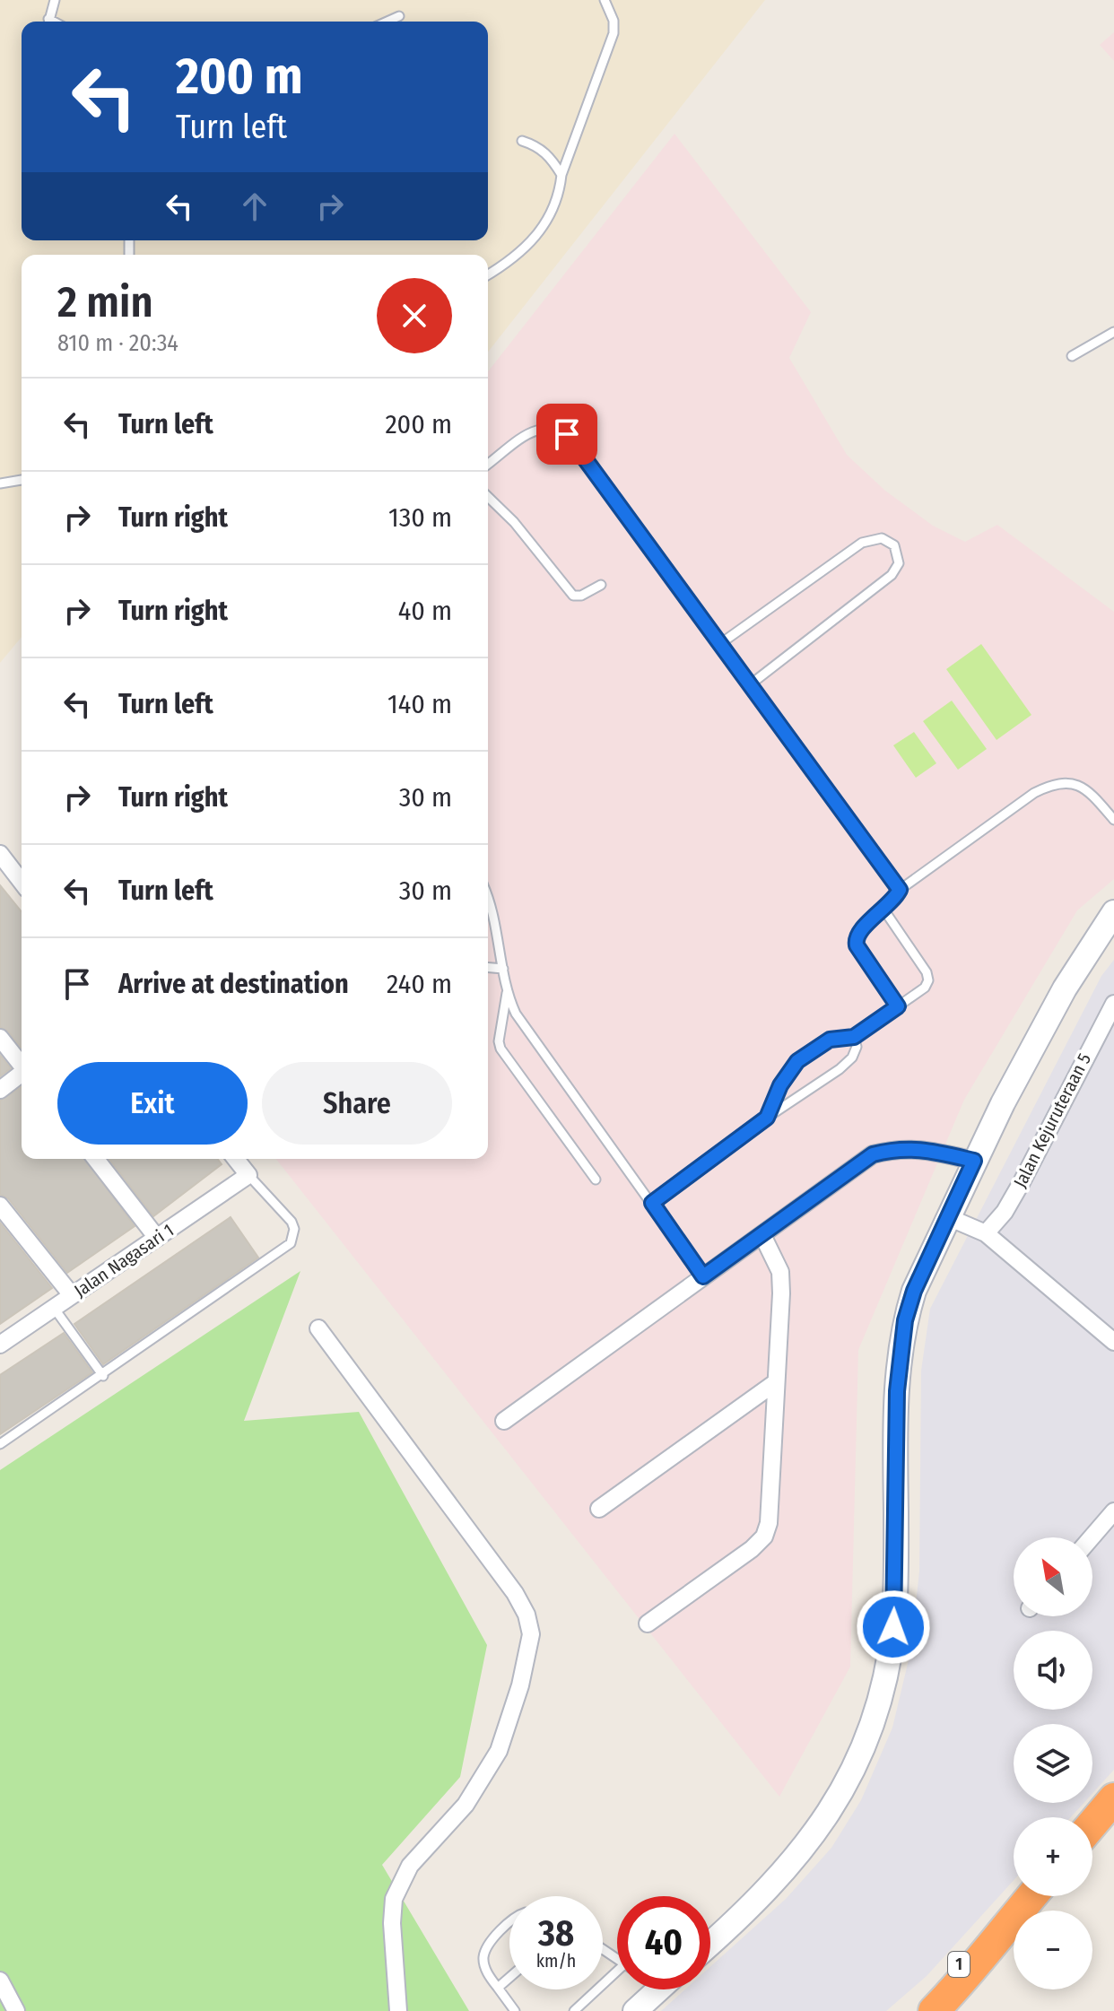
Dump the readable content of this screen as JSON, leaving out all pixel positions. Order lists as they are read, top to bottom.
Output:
{
  "streets": {
    "highway": ["1"],
    "street": ["Jalan Kejuruteraan 5", "Jalan Nagasari 1"]
  },
  "north": "top left",
  "page": {
    "turn": ["200 m", "Turn left"],
    "heading": ["2 min", "810 m · 20:34"],
    "list": [
      {
        "name": "Turn left",
        "value": "200 m"
      },
      {
        "name": "Turn right",
        "value": "130 m"
      },
      {
        "name": "Turn right",
        "value": "40 m"
      },
      {
        "name": "Turn left",
        "value": "140 m"
      },
      {
        "name": "Turn right",
        "value": "30 m"
      },
      {
        "name": "Turn left",
        "value": "30 m"
      },
      {
        "name": "Arrive at destination",
        "value": "240 m"
      }
    ],
    "buttons": ["Exit", "Share"],
    "map_buttons": ["+", "−"],
    "speed": "38 km/h",
    "limit": "40"
  }
}
